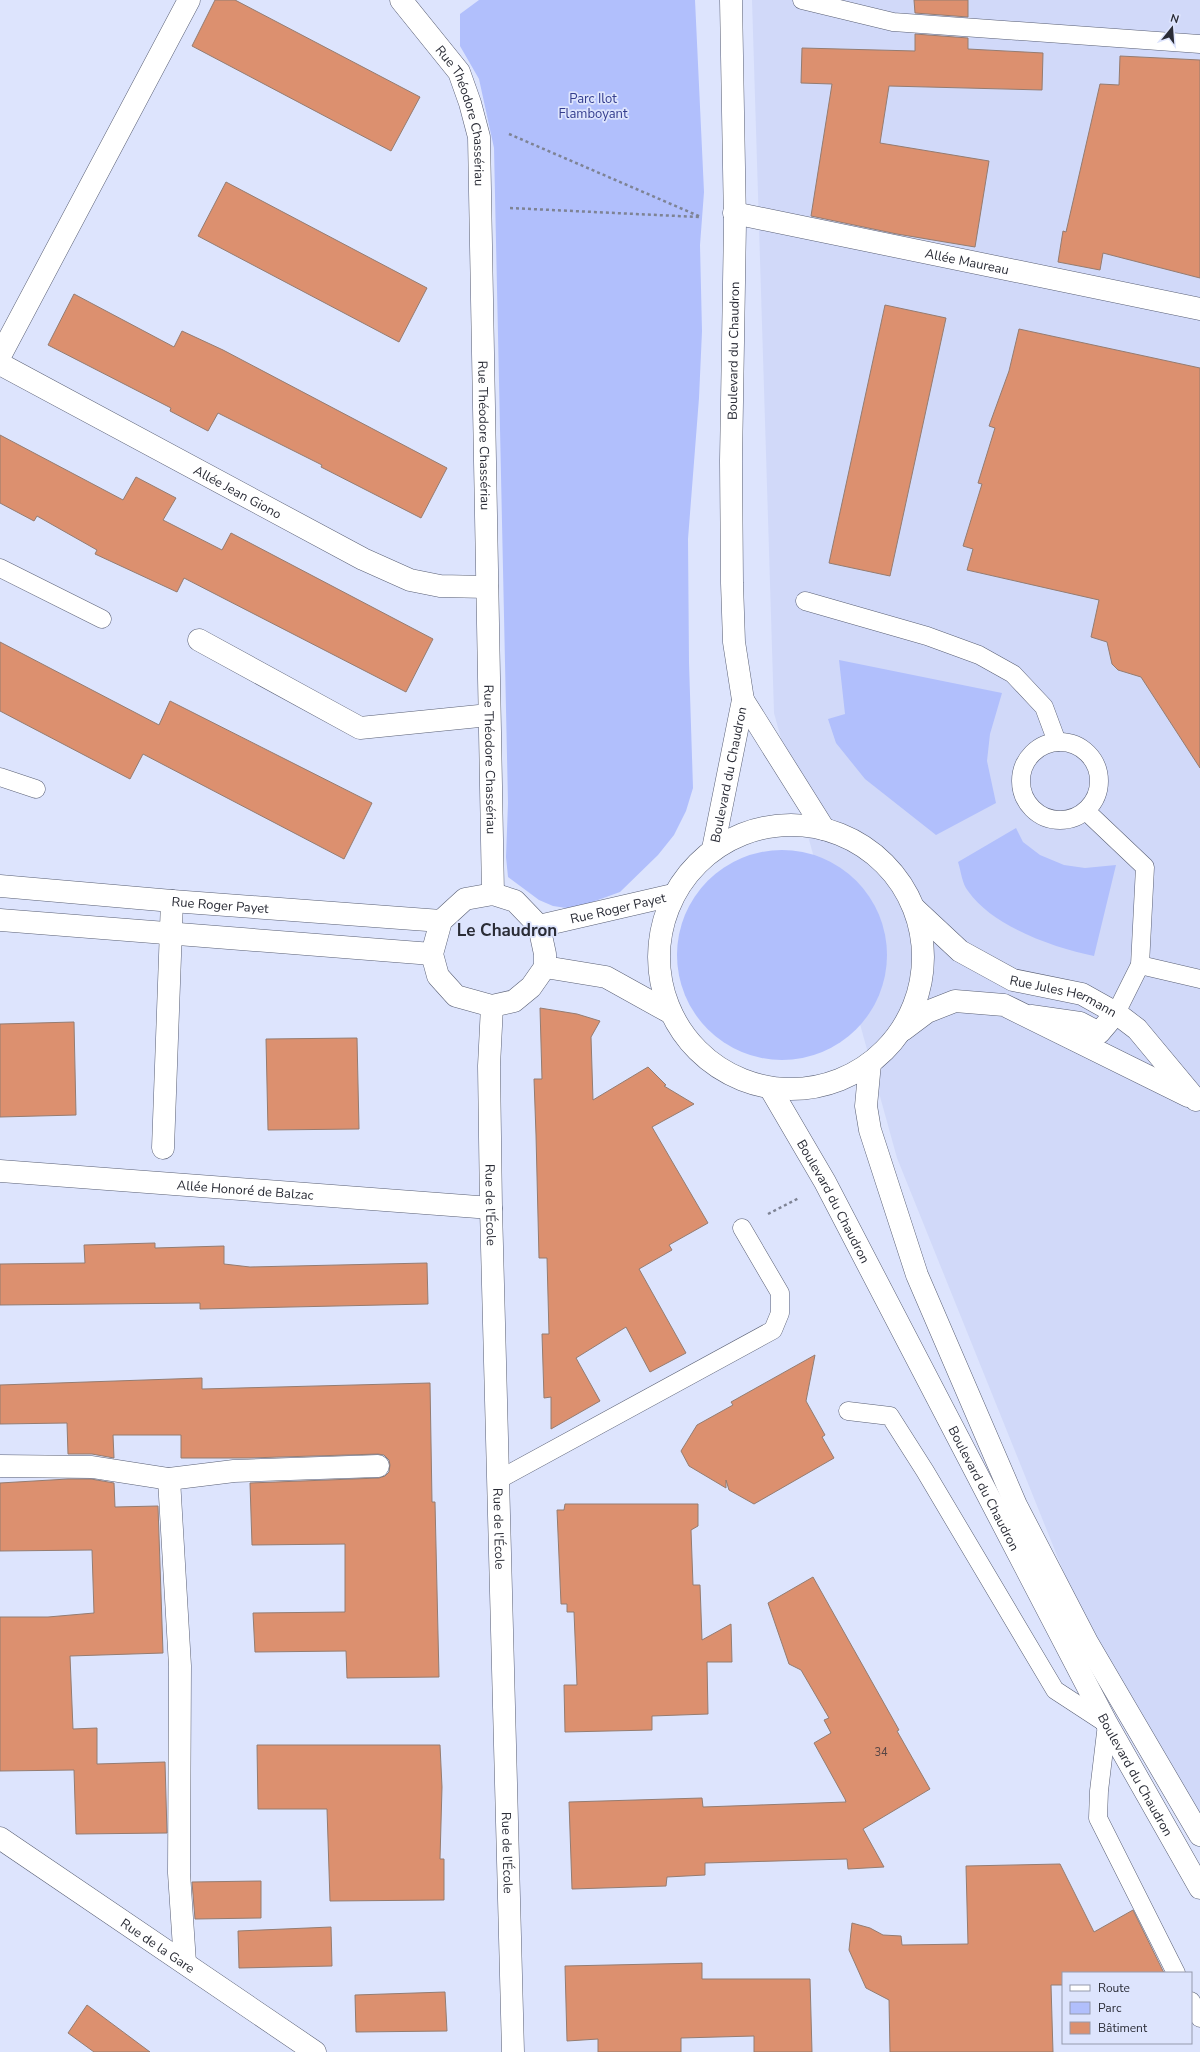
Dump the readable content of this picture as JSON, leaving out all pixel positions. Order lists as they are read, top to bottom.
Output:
{
  "streets": {
    "street": [
      "Rue Théodore Chassériau",
      "Allée Maureau",
      "Boulevard du Chaudron",
      "Allée Jean Giono",
      "Rue Roger Payet",
      "Rue Jules Hermann",
      "Allée Honoré de Balzac",
      "Rue de l'École",
      "Rue de la Gare"
    ]
  },
  "crossings": [
    ["Rue Théodore Chassériau", "Allée Jean Giono"],
    ["Rue Théodore Chassériau", "Rue Roger Payet"],
    ["Rue Théodore Chassériau", "Rue de l'École"],
    ["Allée Maureau", "Boulevard du Chaudron"],
    ["Rue Roger Payet", "Rue de l'École"],
    ["Allée Honoré de Balzac", "Rue de l'École"]
  ],
  "districts": ["Le Chaudron"],
  "parks": ["Parc Ilot Flamboyant"],
  "house_numbers": ["34"],
  "legend": ["Route", "Parc", "Bâtiment"],
  "north": "top"
}
